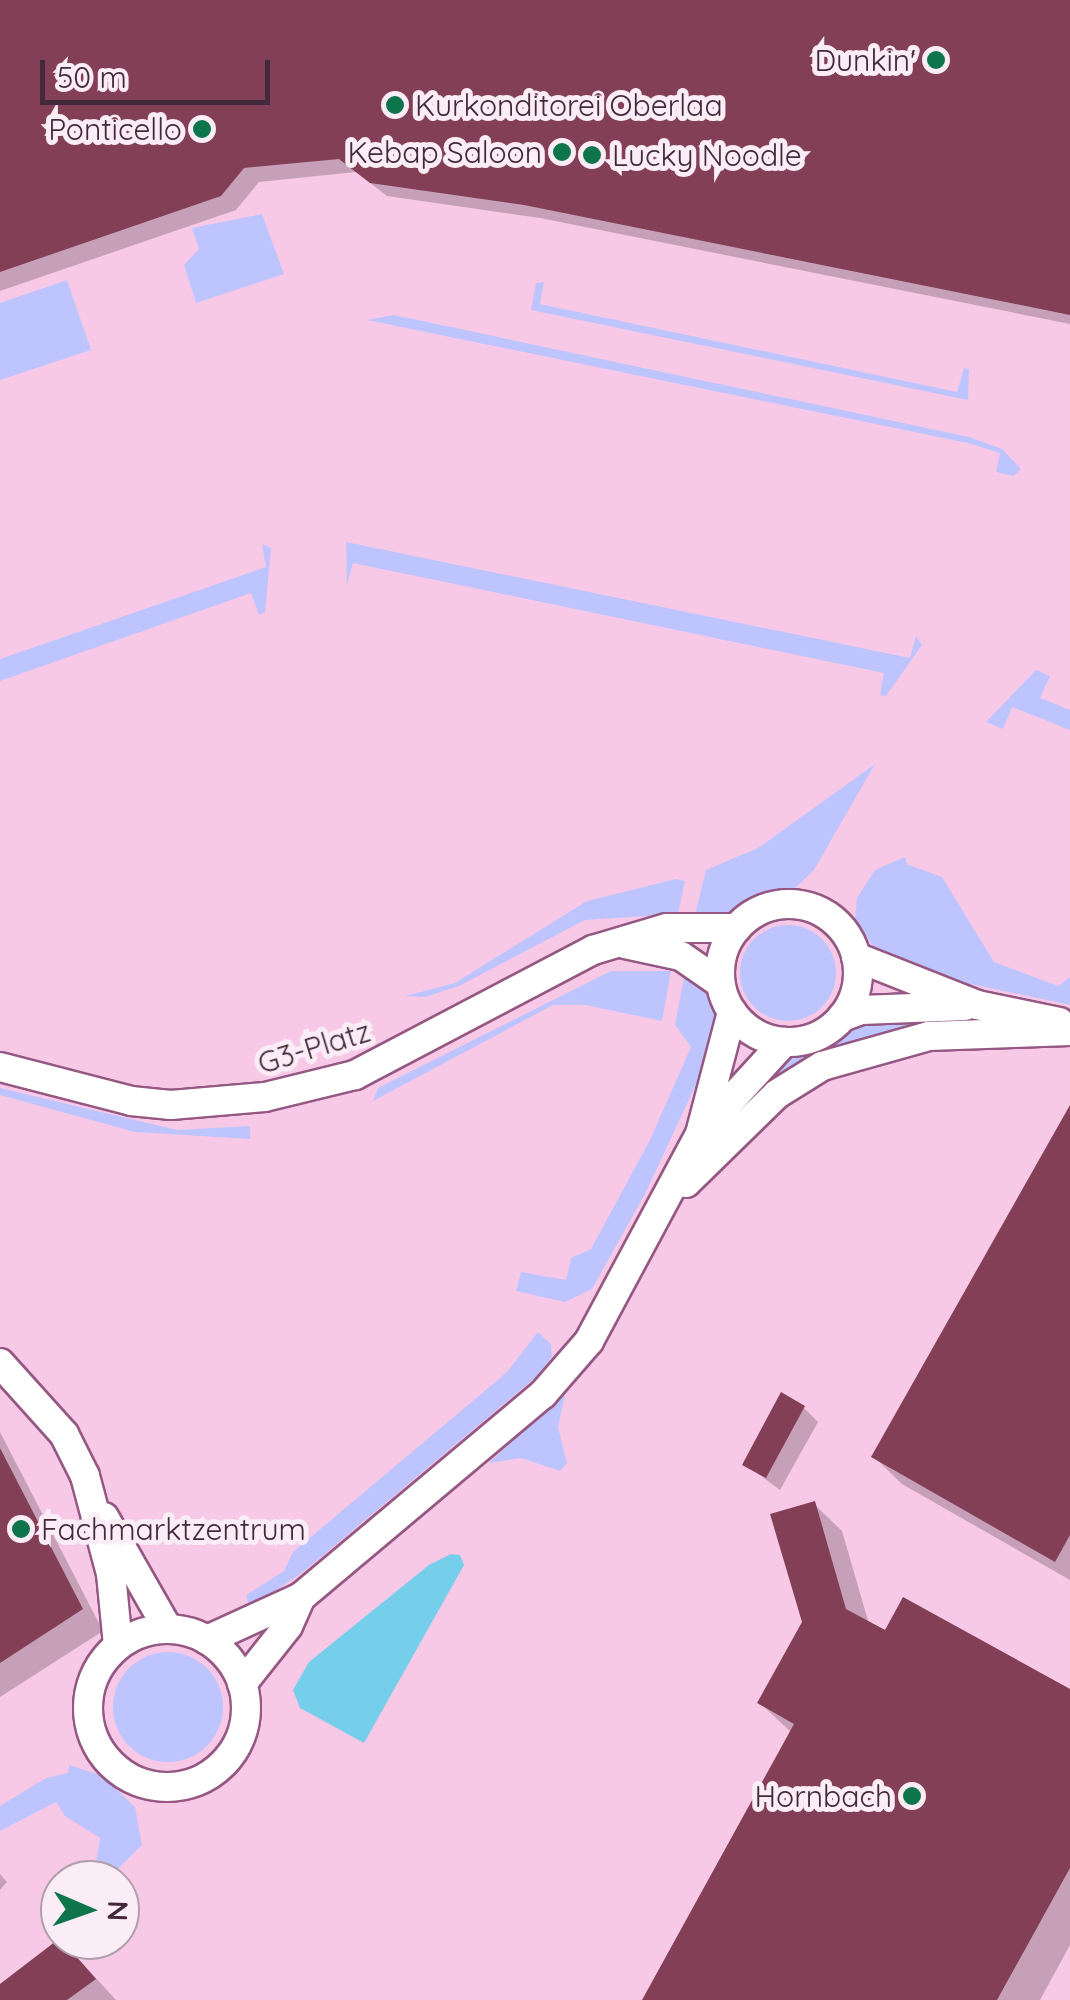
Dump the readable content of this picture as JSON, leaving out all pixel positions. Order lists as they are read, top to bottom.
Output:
{
  "streets": {
    "street": ["G3-Platz"]
  },
  "places": [
    "Dunkin'",
    "Kurkonditorei Oberlaa",
    "Ponticello",
    "Kebap Saloon",
    "Lucky Noodle",
    "Fachmarktzentrum",
    "Hornbach"
  ],
  "scale_bar": "50 m",
  "north": "right"
}
